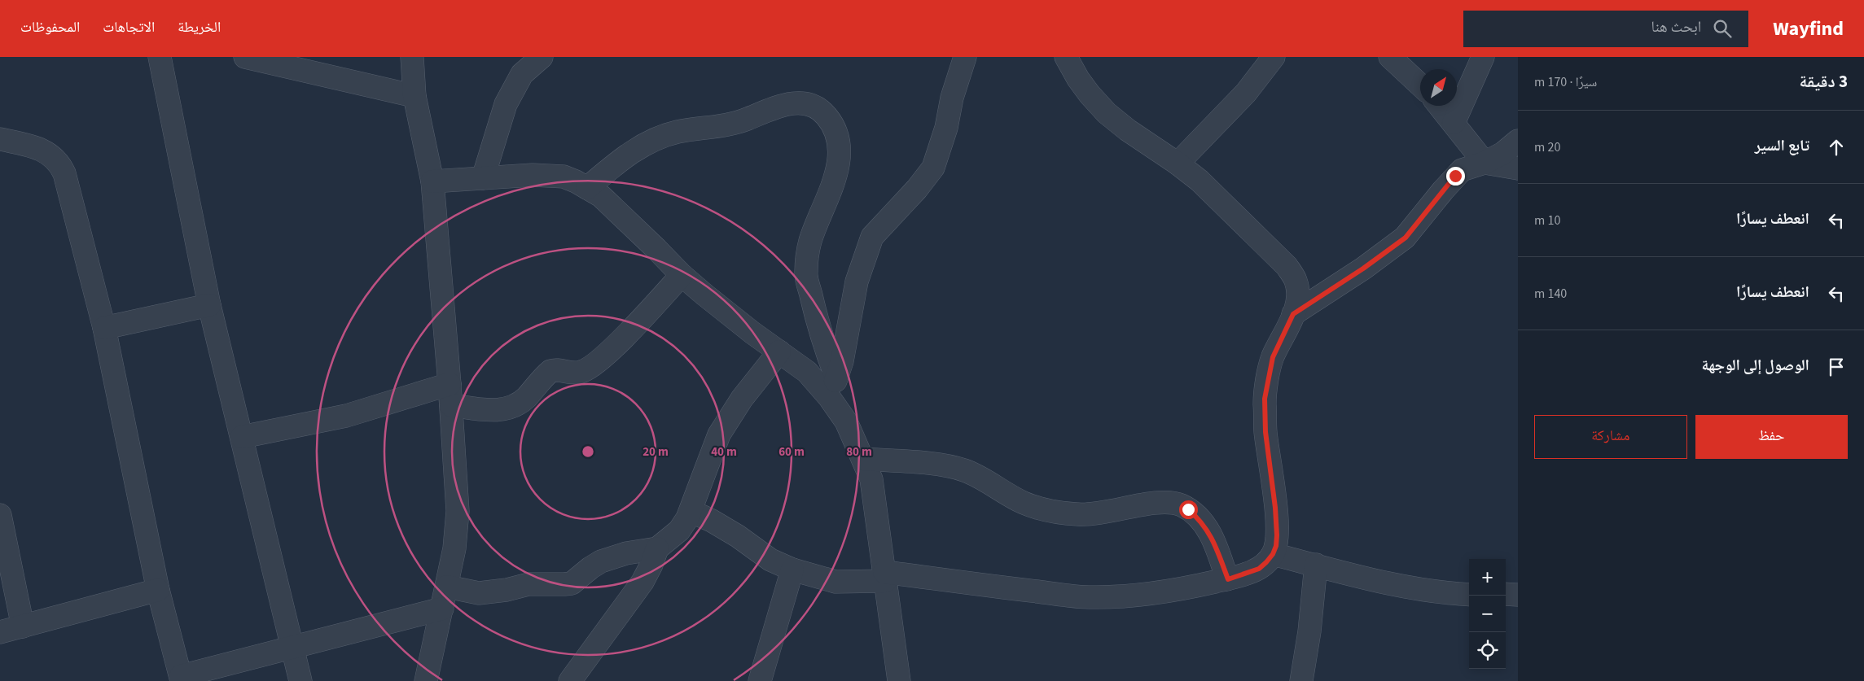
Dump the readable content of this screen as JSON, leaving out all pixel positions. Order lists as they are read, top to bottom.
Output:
{
  "north": "top right",
  "page": {
    "header": "Wayfind",
    "search": "ابحث هنا",
    "nav": ["الخريطة", "الاتجاهات", "المحفوظات"],
    "heading": ["3 دقيقة", "سيرًا · 170 m"],
    "list": [
      ["تابع السير", "20 m"],
      ["انعطف يسارًا", "10 m"],
      ["انعطف يسارًا", "140 m"],
      "الوصول إلى الوجهة"
    ],
    "buttons": ["حفظ", "مشاركة"],
    "map_buttons": ["+", "−"]
  },
  "rings": [
    "20 m",
    "40 m",
    "60 m",
    "80 m"
  ]
}
